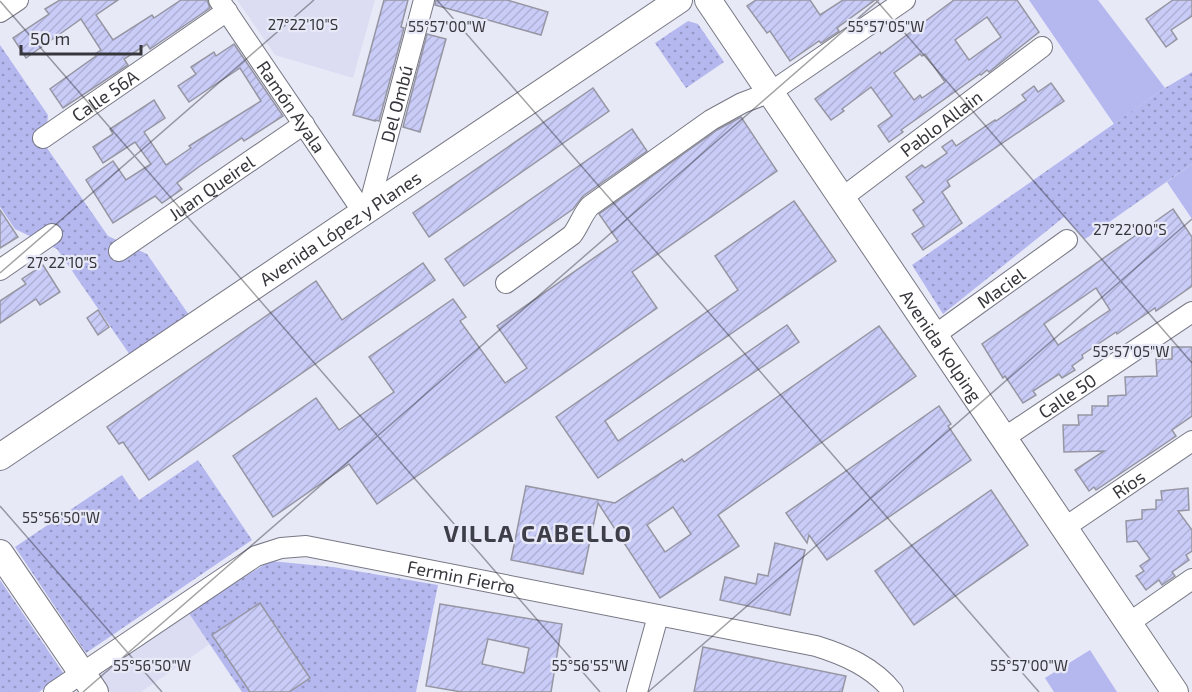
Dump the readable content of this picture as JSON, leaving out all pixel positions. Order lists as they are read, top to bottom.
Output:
{
  "streets": {
    "main road": ["Avenida López y Planes", "Avenida Kolping"],
    "street": [
      "Calle 56A",
      "Del Ombú",
      "Ramón Ayala",
      "Pablo Allain",
      "Juan Queirel",
      "Maciel",
      "Calle 50",
      "Ríos",
      "Fermin Fierro"
    ]
  },
  "crossings": [
    ["Calle 56A", "Ramón Ayala"],
    ["Del Ombú", "Ramón Ayala"],
    ["Del Ombú", "Avenida López y Planes"],
    ["Ramón Ayala", "Juan Queirel"],
    ["Ramón Ayala", "Avenida López y Planes"],
    ["Pablo Allain", "Avenida Kolping"],
    ["Maciel", "Avenida Kolping"],
    ["Avenida Kolping", "Calle 50"],
    ["Avenida Kolping", "Ríos"]
  ],
  "districts": ["VILLA CABELLO"],
  "scale_bar": "50 m",
  "coordinates": [
    "27°22'10\"S",
    "55°57'00\"W",
    "55°57'05\"W",
    "27°22'00\"S",
    "55°56'50\"W",
    "55°56'55\"W"
  ]
}
